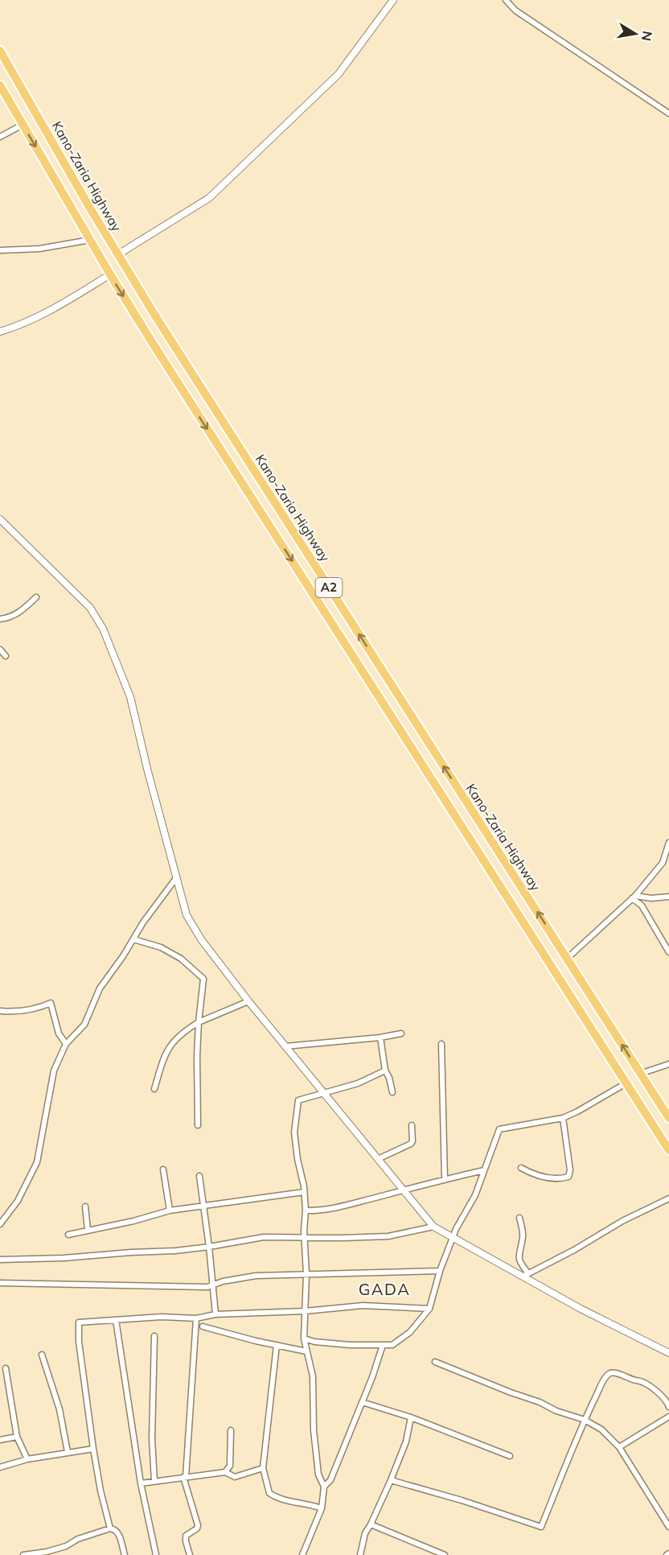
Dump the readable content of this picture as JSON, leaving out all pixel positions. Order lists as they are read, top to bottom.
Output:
{
  "streets": {
    "highway": ["Kano-Zaria Highway", "A2"]
  },
  "districts": ["GADA"],
  "north": "right"
}
